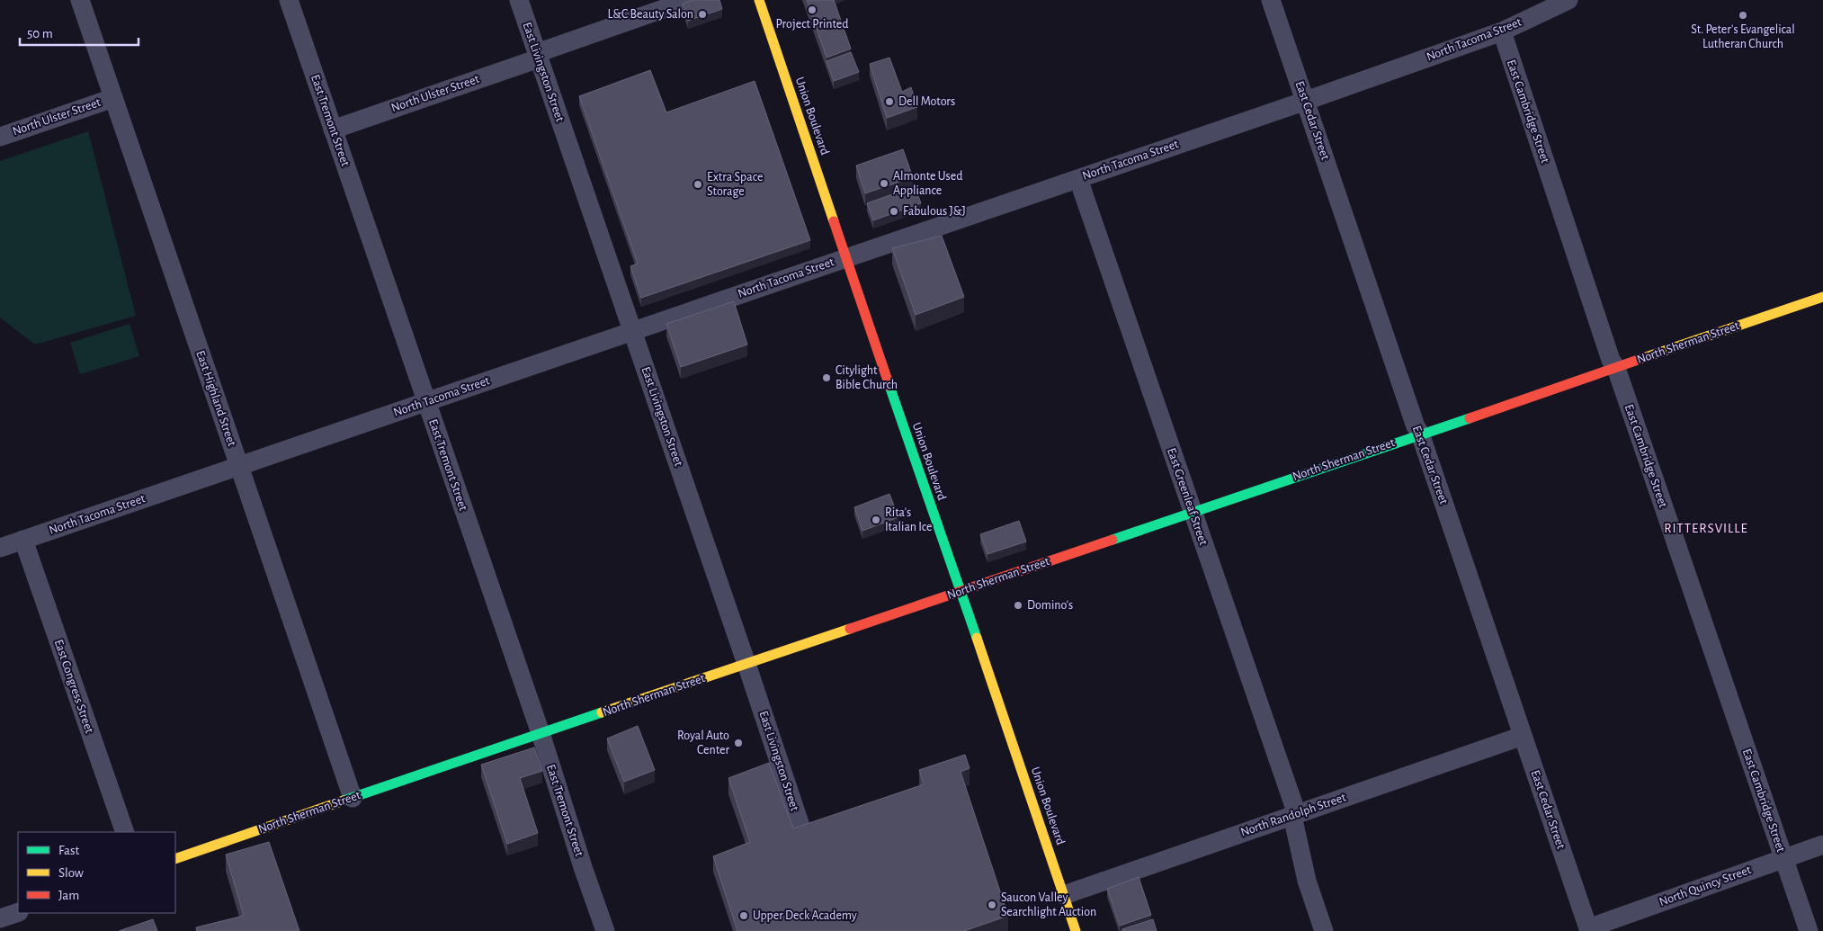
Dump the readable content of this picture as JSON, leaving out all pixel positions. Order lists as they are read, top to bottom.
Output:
{
  "streets": {
    "street": [
      "North Tacoma Street",
      "East Livingston Street",
      "North Ulster Street",
      "East Cambridge Street",
      "Union Boulevard",
      "East Tremont Street",
      "East Cedar Street",
      "North Sherman Street",
      "East Highland Street",
      "East Greenleaf Street",
      "East Congress Street",
      "North Randolph Street",
      "North Quincy Street"
    ]
  },
  "crossings": [
    ["North Tacoma Street", "East Livingston Street"],
    ["North Tacoma Street", "East Cambridge Street"],
    ["North Tacoma Street", "Union Boulevard"],
    ["North Tacoma Street", "East Tremont Street"],
    ["North Tacoma Street", "East Cedar Street"],
    ["North Tacoma Street", "East Highland Street"],
    ["North Tacoma Street", "East Greenleaf Street"],
    ["North Tacoma Street", "East Congress Street"],
    ["East Livingston Street", "North Ulster Street"],
    ["East Livingston Street", "North Sherman Street"],
    ["North Ulster Street", "East Tremont Street"],
    ["North Ulster Street", "East Highland Street"],
    ["East Cambridge Street", "North Sherman Street"],
    ["East Cambridge Street", "North Quincy Street"],
    ["Union Boulevard", "North Sherman Street"],
    ["Union Boulevard", "North Randolph Street"],
    ["East Tremont Street", "North Sherman Street"],
    ["East Cedar Street", "North Sherman Street"],
    ["East Cedar Street", "North Randolph Street"],
    ["East Cedar Street", "North Quincy Street"],
    ["North Sherman Street", "East Highland Street"],
    ["North Sherman Street", "East Greenleaf Street"],
    ["East Greenleaf Street", "North Randolph Street"]
  ],
  "districts": ["RITTERSVILLE"],
  "places": [
    "Project Printed",
    "L&C Beauty Salon",
    "St. Peter's Evangelical Lutheran Church",
    "Dell Motors",
    "Almonte Used Appliance",
    "Extra Space Storage",
    "Fabulous J&J",
    "Citylight Bible Church",
    "Rita's Italian Ice",
    "Domino's",
    "Royal Auto Center",
    "Saucon Valley Searchlight Auction",
    "Upper Deck Academy"
  ],
  "legend": ["Fast", "Slow", "Jam"],
  "scale_bar": "50 m"
}
